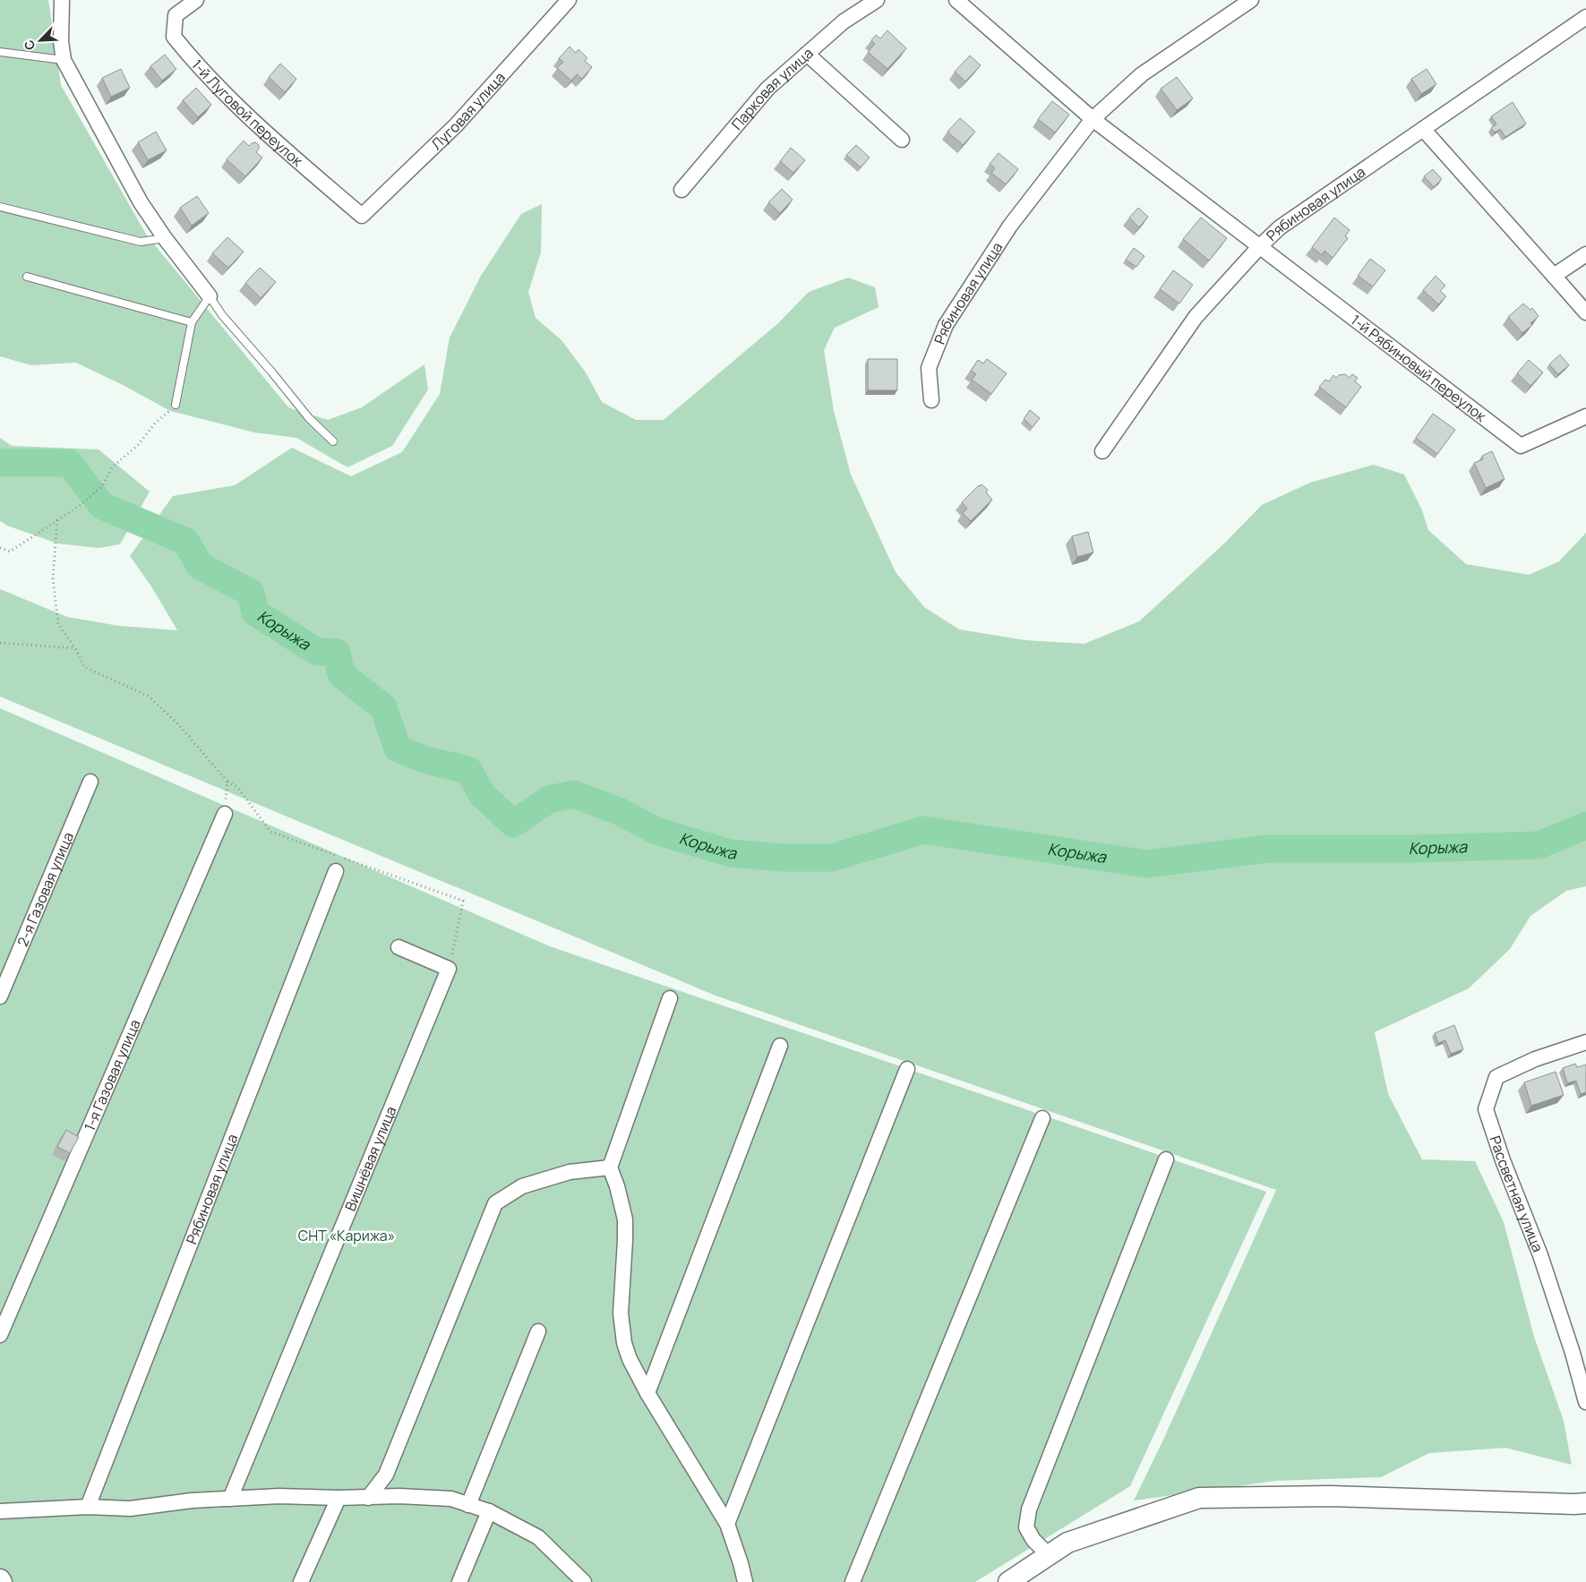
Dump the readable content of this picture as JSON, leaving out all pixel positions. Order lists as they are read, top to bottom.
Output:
{
  "streets": {
    "street": [
      "Парковая улица",
      "Луговая улица",
      "1-й Луговой переулок",
      "Рябиновая улица",
      "1-й Рябиновый переулок",
      "2-я Газовая улица",
      "1-я Газовая улица",
      "Вишнёвая улица",
      "Рассветная улица"
    ]
  },
  "crossings": [
    ["Луговая улица", "1-й Луговой переулок"],
    ["Рябиновая улица", "1-й Рябиновый переулок"]
  ],
  "water": ["Корыжа"],
  "parks": ["СНТ «Карижа»"],
  "north": "bottom left"
}
